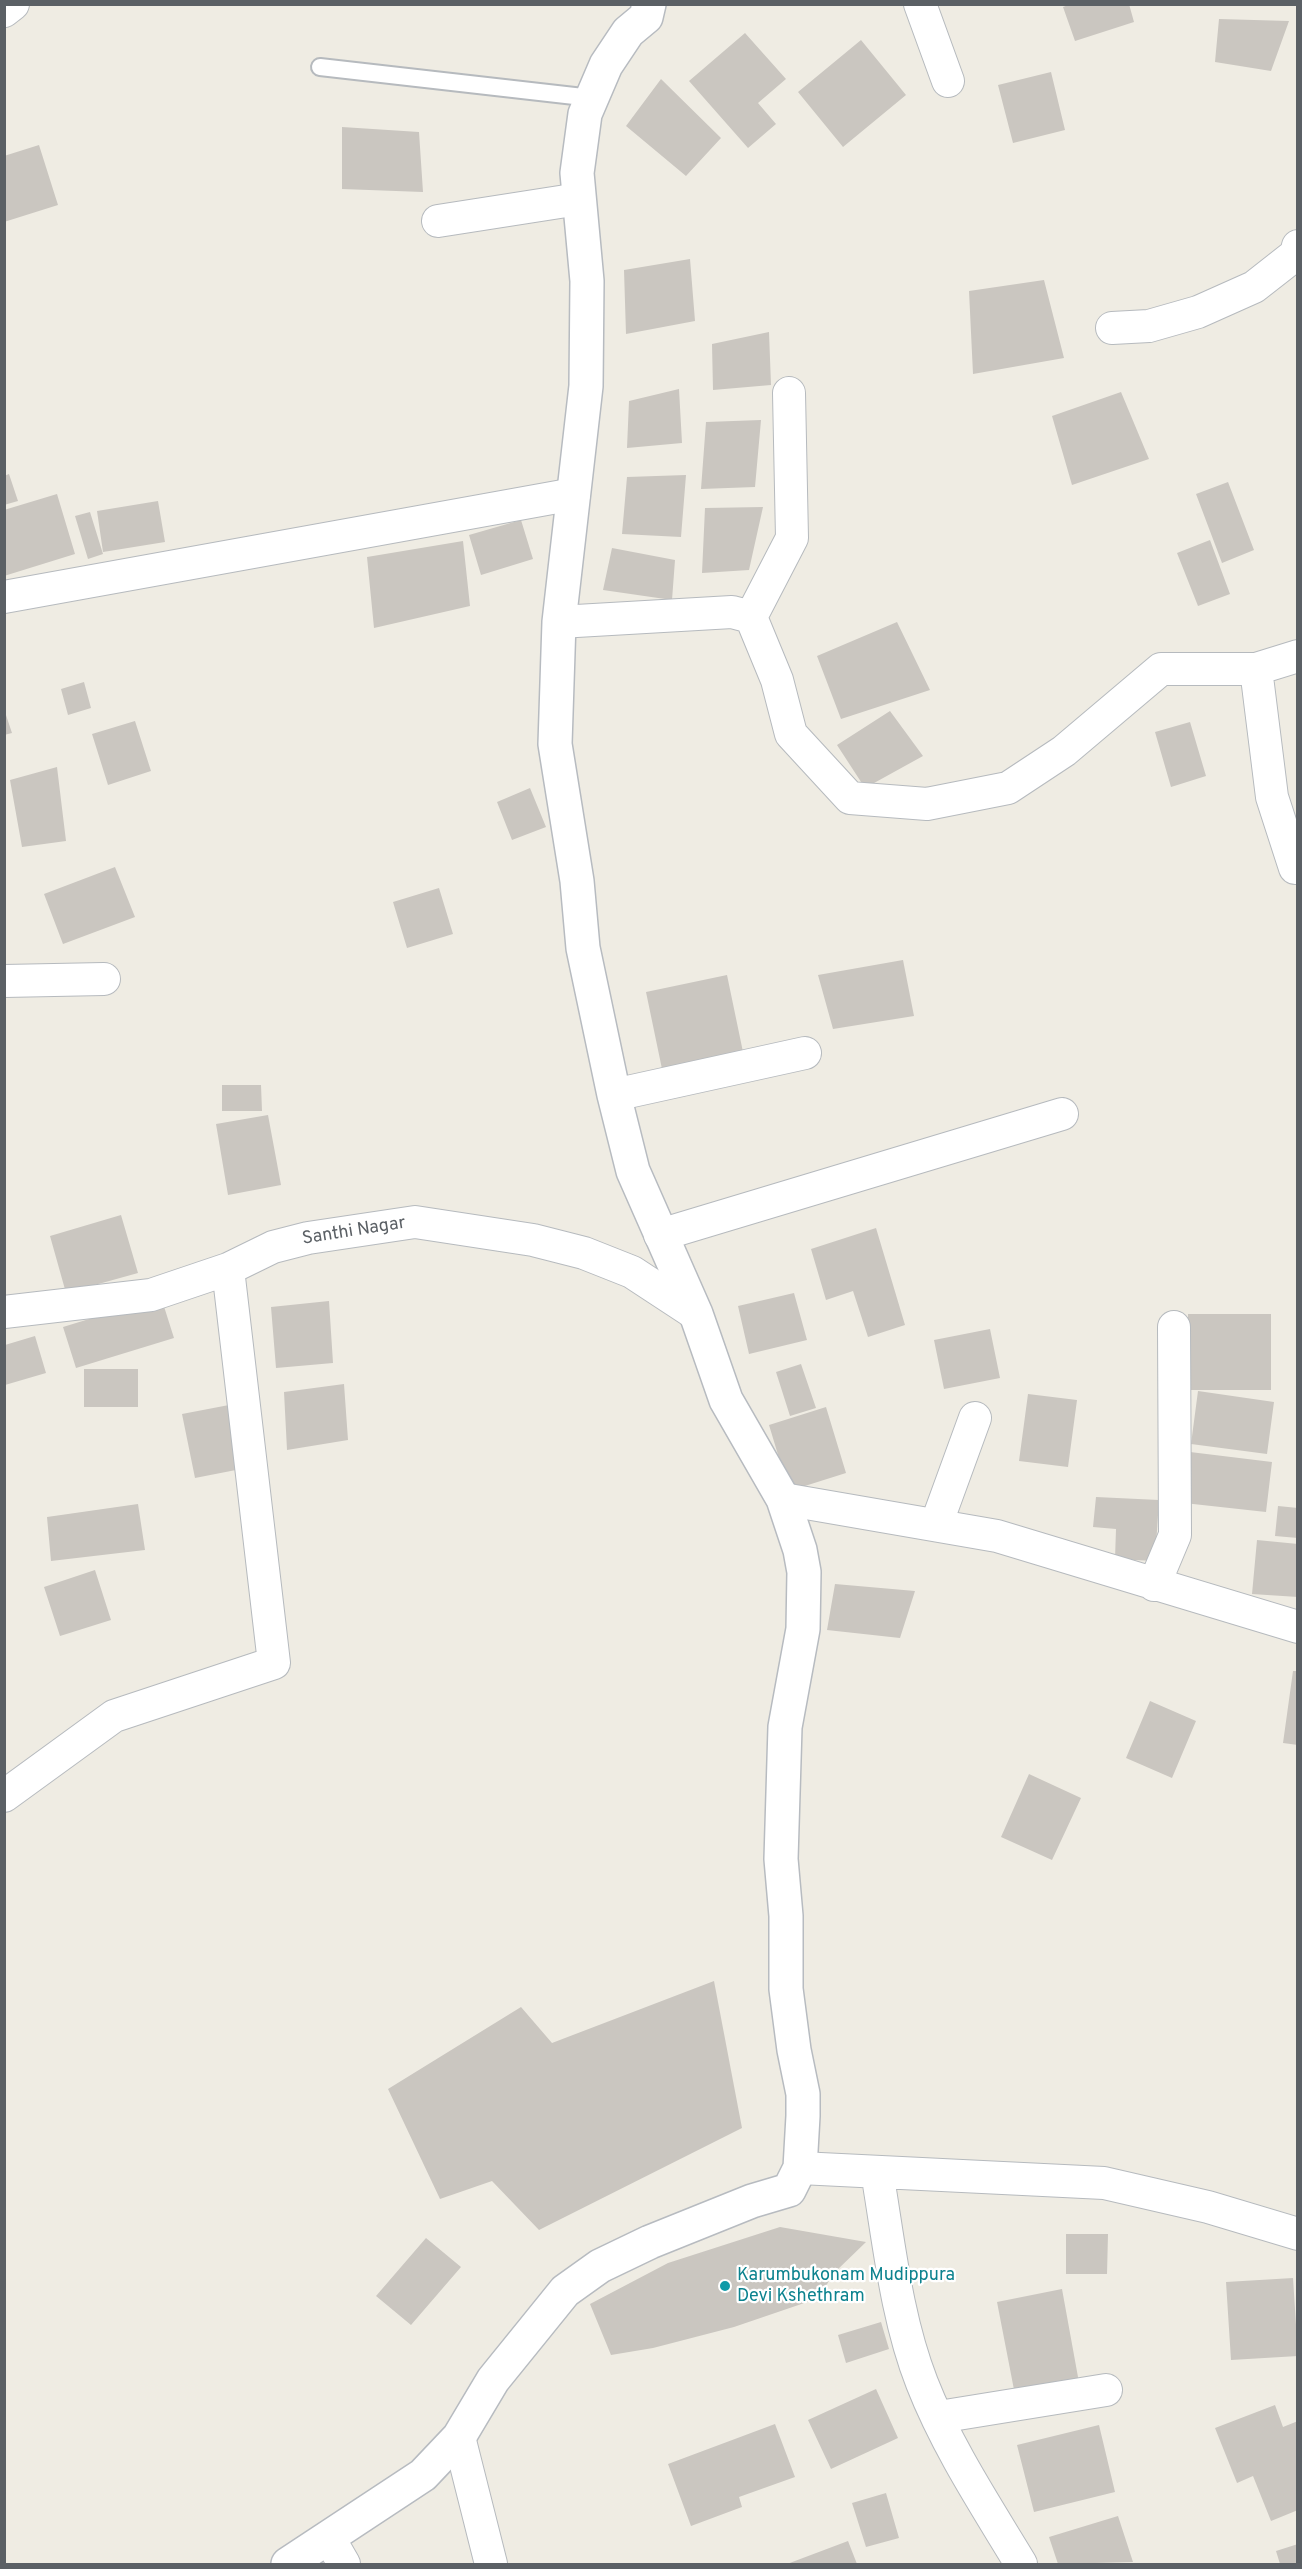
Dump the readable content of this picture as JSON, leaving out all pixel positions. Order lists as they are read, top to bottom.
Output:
{
  "streets": {
    "street": ["Santhi Nagar"]
  },
  "places": ["Karumbukonam Mudippura Devi Kshethram"]
}
